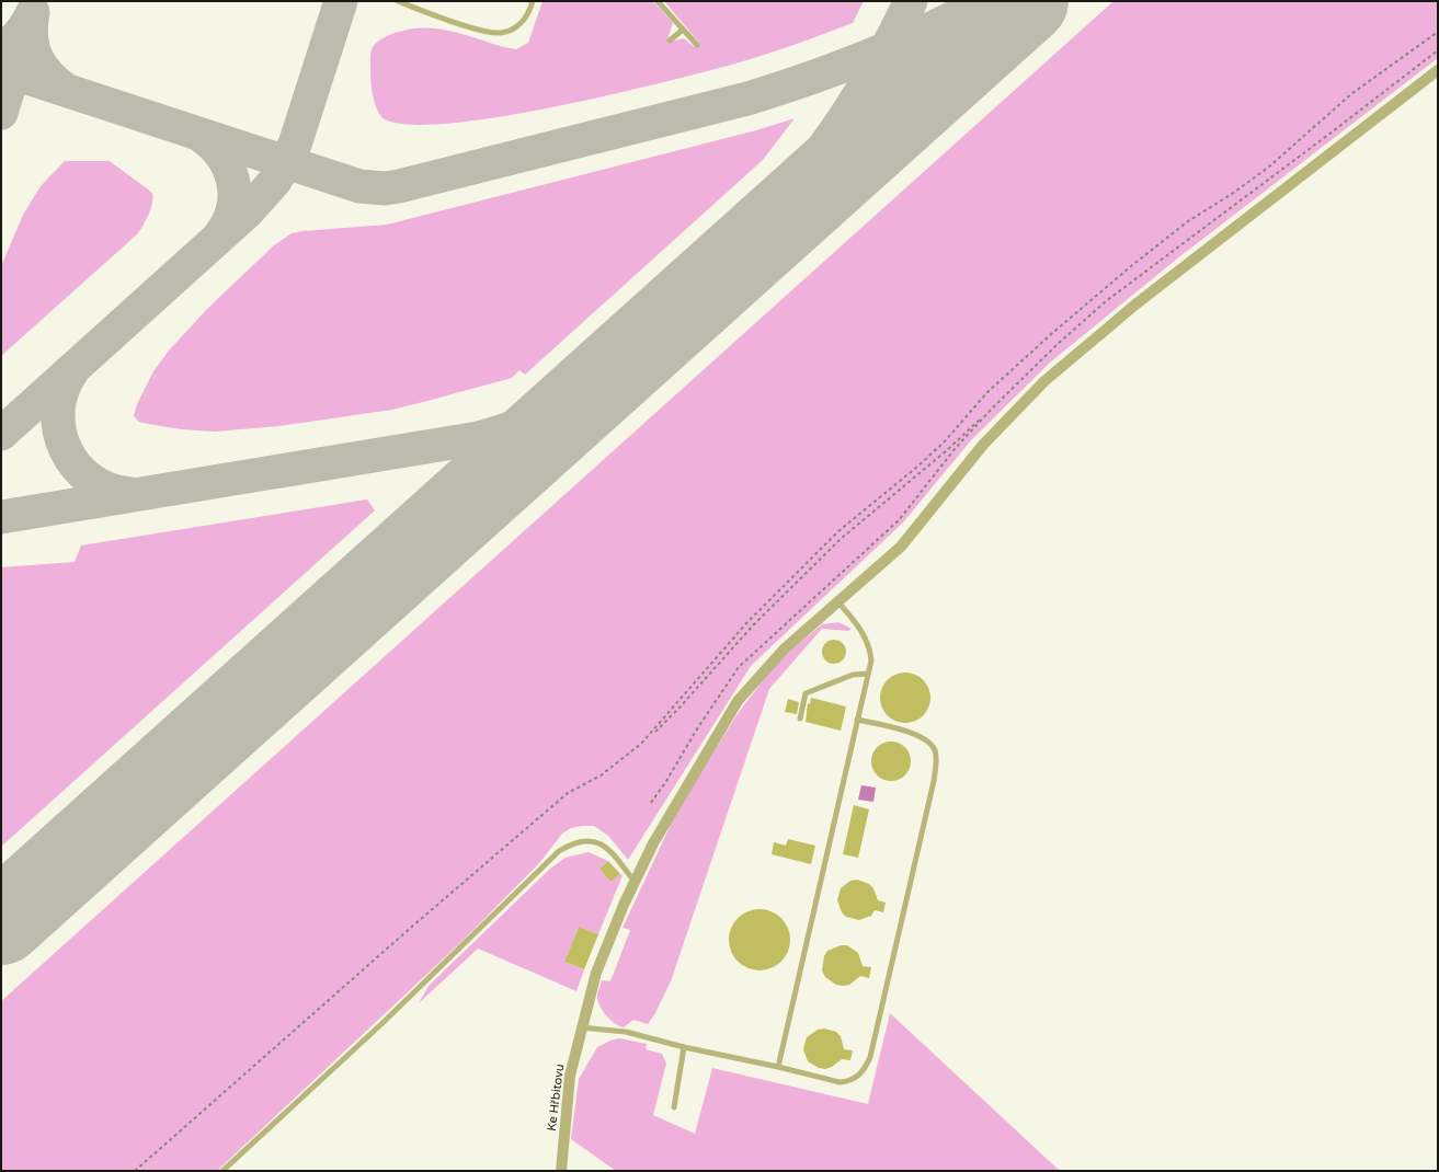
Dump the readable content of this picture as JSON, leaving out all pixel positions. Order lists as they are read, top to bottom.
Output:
{
  "streets": {
    "street": ["Ke Hřbitovu"]
  }
}
